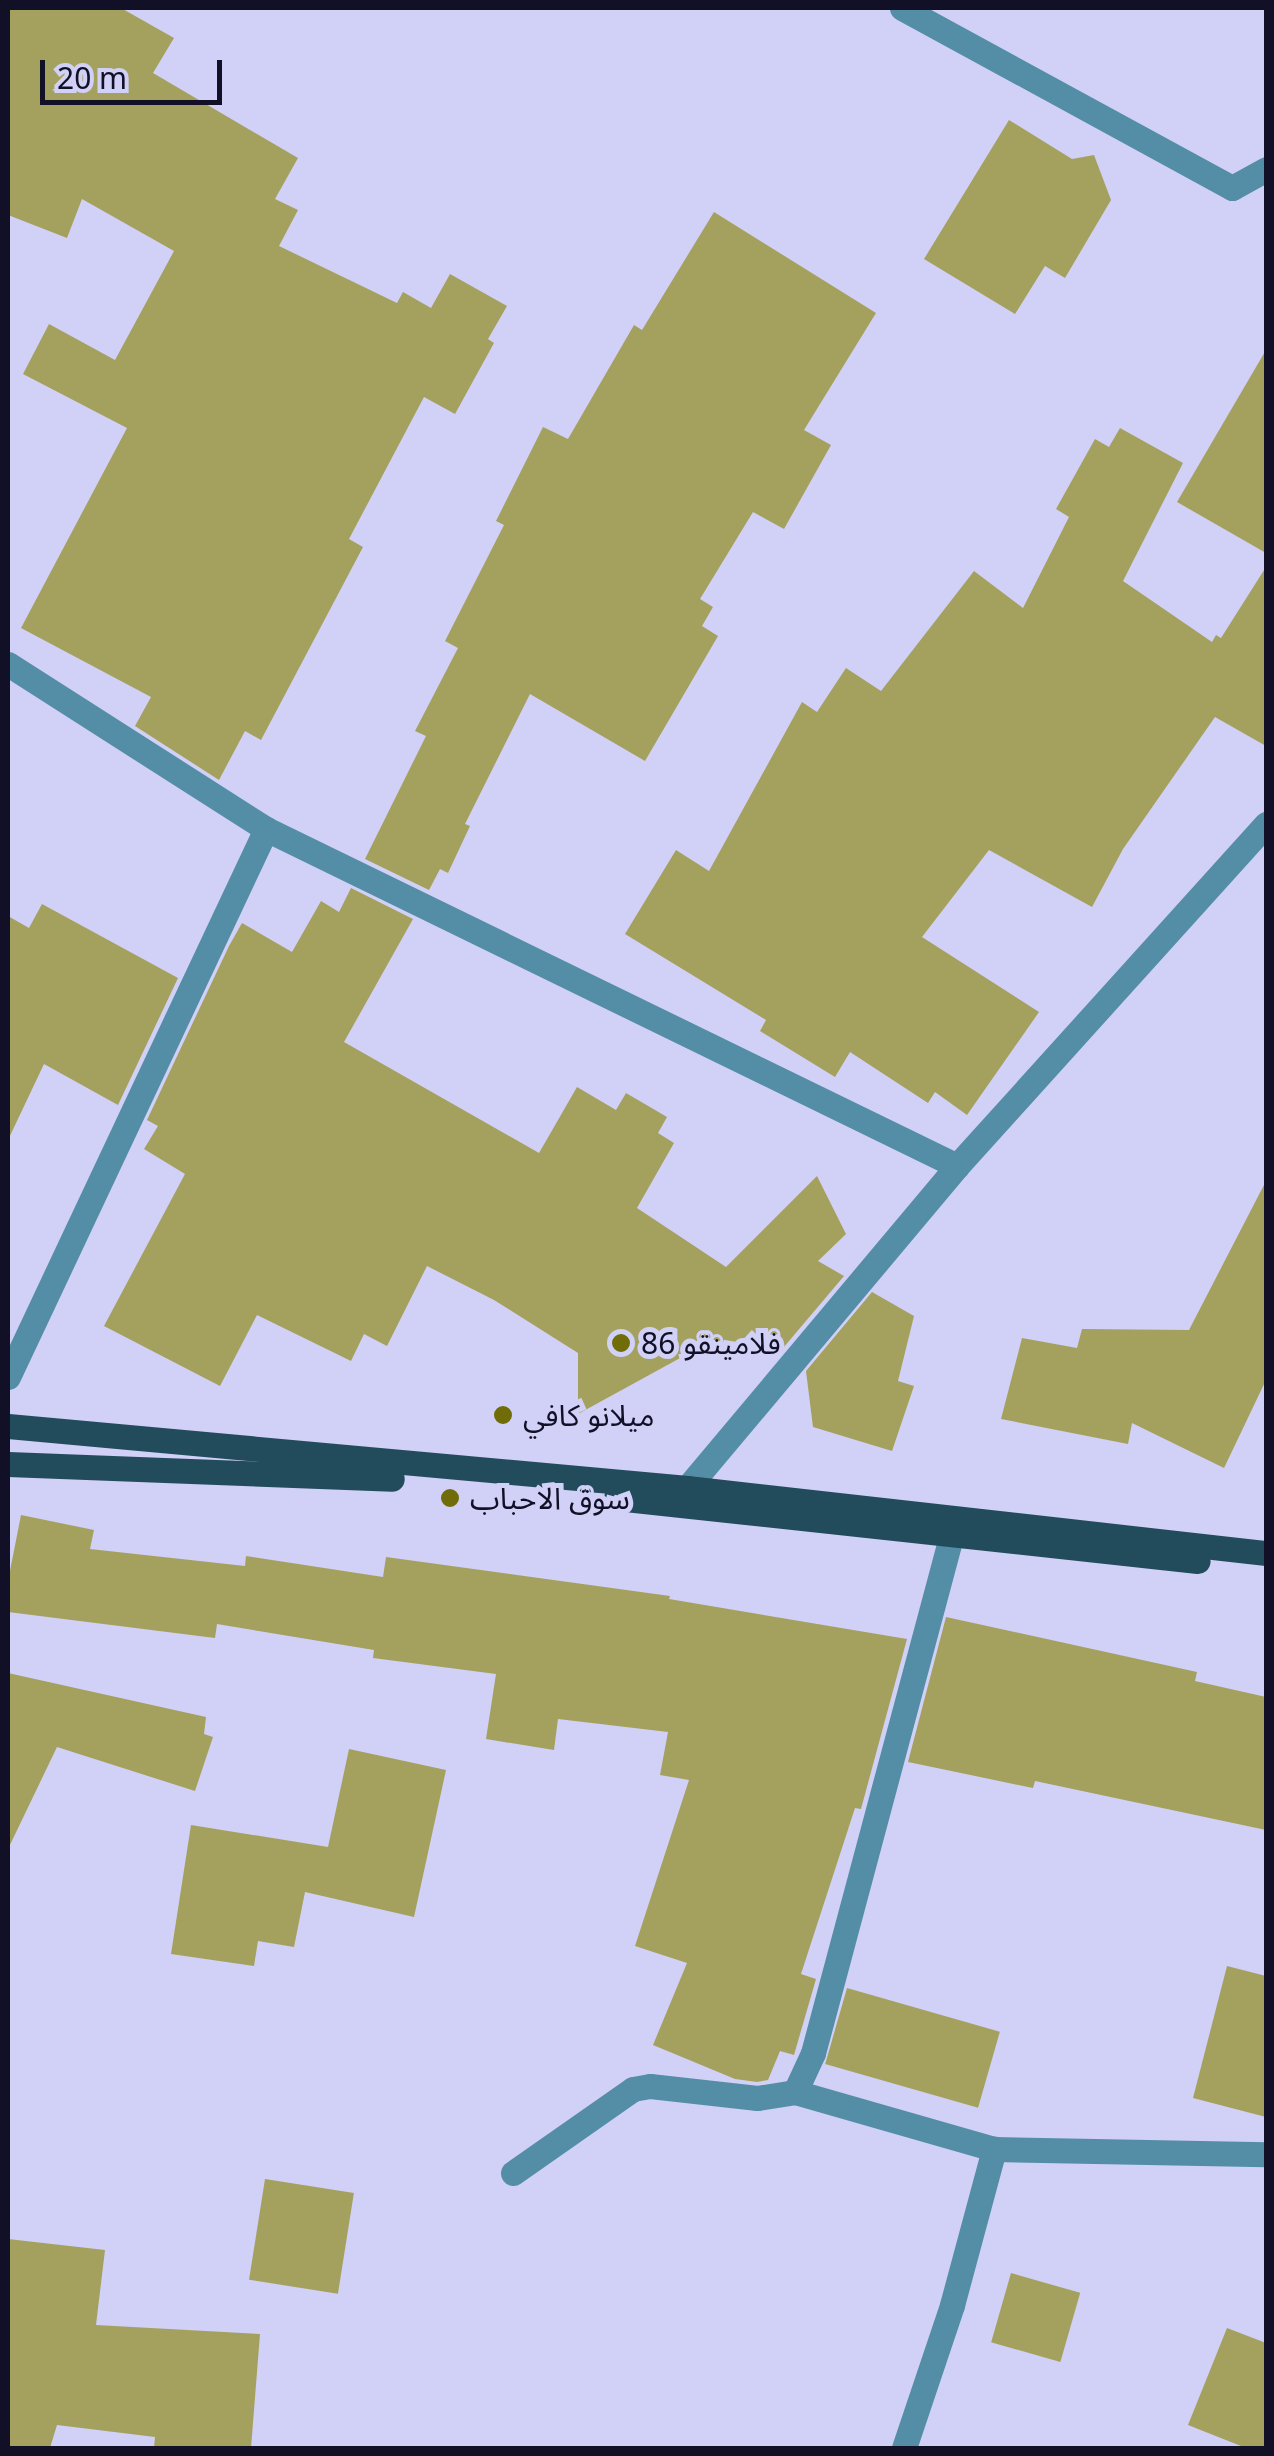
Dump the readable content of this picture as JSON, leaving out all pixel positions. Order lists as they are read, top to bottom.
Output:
{
  "places": ["فلامينقو 86", "ميلانو كافي", "سوق الاحباب"],
  "scale_bar": "20 m"
}
